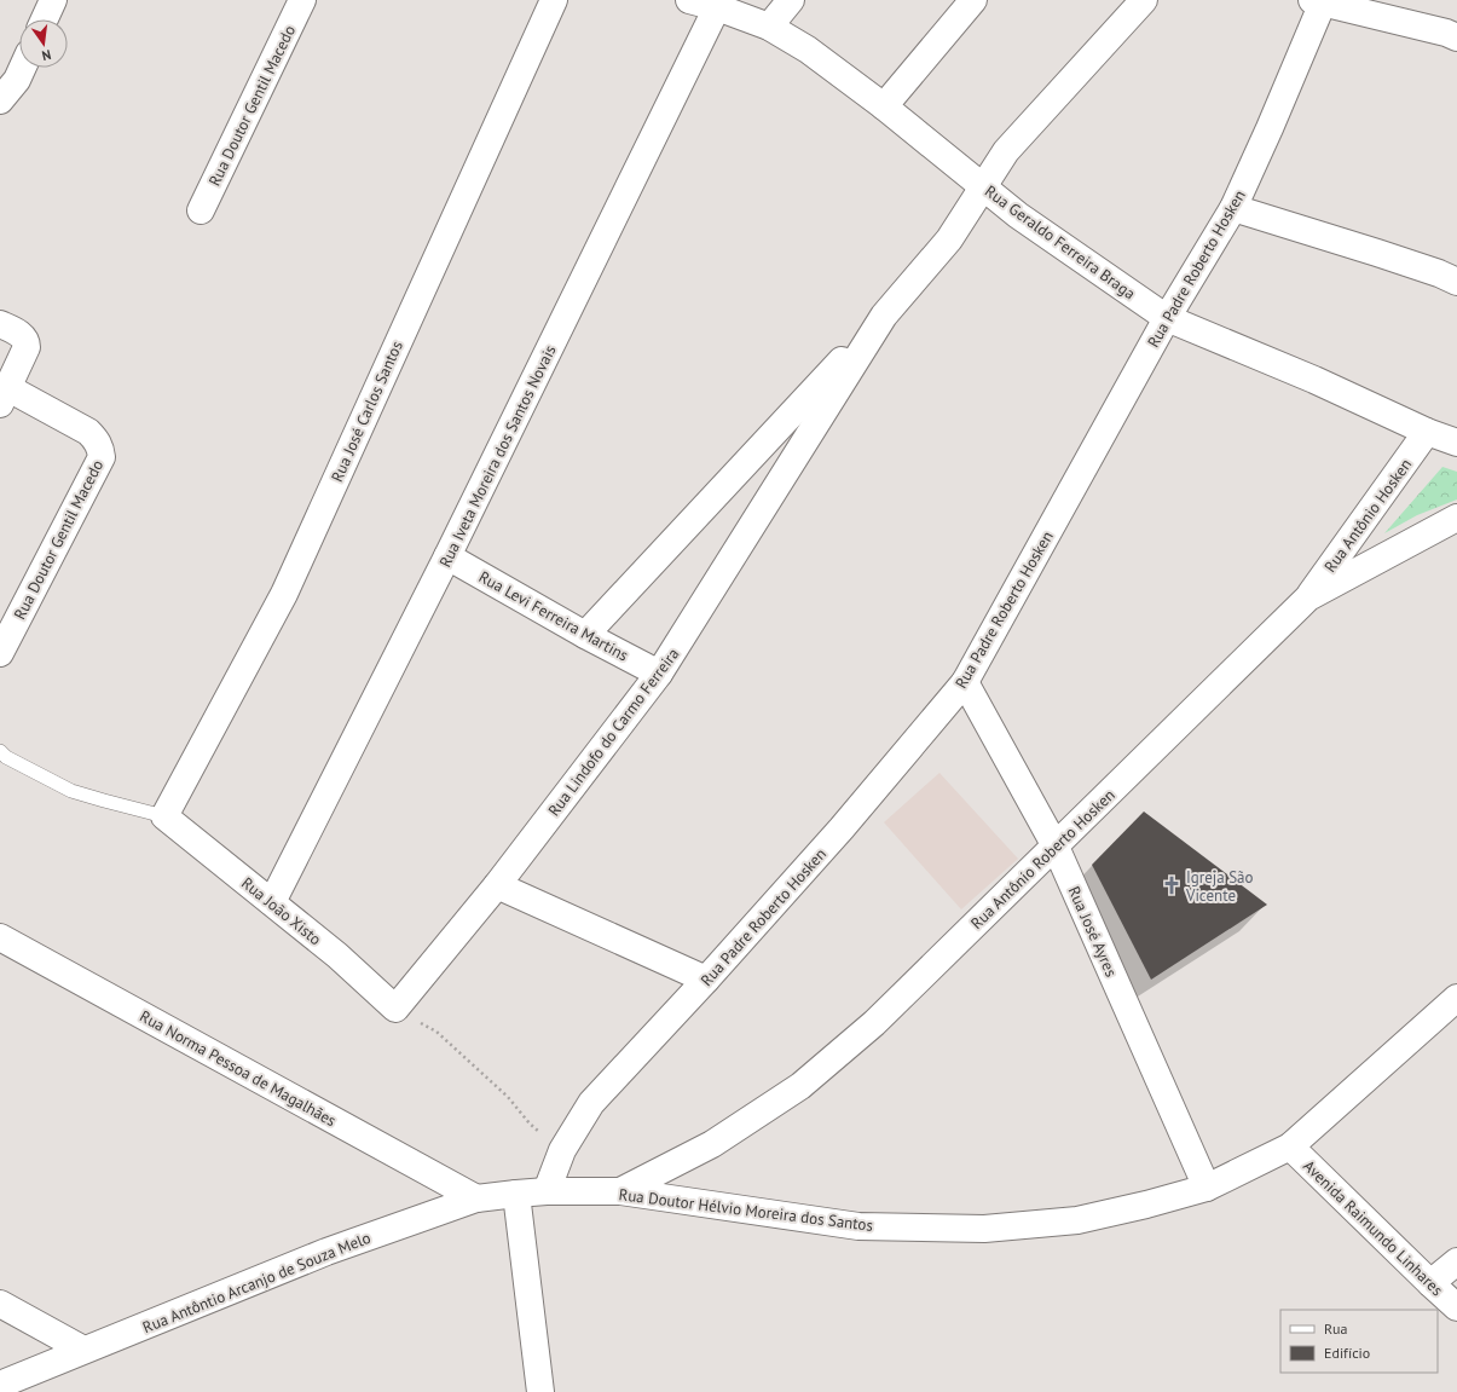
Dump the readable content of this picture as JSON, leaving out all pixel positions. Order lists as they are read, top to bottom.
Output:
{
  "streets": {
    "street": [
      "Rua Doutor Gentil Macedo",
      "Rua Geraldo Ferreira Braga",
      "Rua Padre Roberto Hosken",
      "Rua José Carlos Santos",
      "Rua Iveta Moreira dos Santos Novais",
      "Rua Antônio Hosken",
      "Rua Levi Ferreira Martins",
      "Rua Lindofo do Carmo Ferreira",
      "Rua Antônio Roberto Hosken",
      "Rua João Xisto",
      "Rua José Ayres",
      "Rua Norma Pessoa de Magalhães",
      "Rua Doutor Hélvio Moreira dos Santos",
      "Avenida Raimundo Linhares",
      "Rua Antôntio Arcanjo de Souza Melo"
    ]
  },
  "crossings": [
    ["Rua Geraldo Ferreira Braga", "Rua Padre Roberto Hosken"],
    ["Rua Geraldo Ferreira Braga", "Rua Iveta Moreira dos Santos Novais"],
    ["Rua Geraldo Ferreira Braga", "Rua Antônio Hosken"],
    ["Rua Geraldo Ferreira Braga", "Rua Lindofo do Carmo Ferreira"],
    ["Rua Padre Roberto Hosken", "Rua José Ayres"],
    ["Rua Padre Roberto Hosken", "Rua Doutor Hélvio Moreira dos Santos"],
    ["Rua José Carlos Santos", "Rua João Xisto"],
    ["Rua Iveta Moreira dos Santos Novais", "Rua Levi Ferreira Martins"],
    ["Rua Iveta Moreira dos Santos Novais", "Rua João Xisto"],
    ["Rua Antônio Hosken", "Rua Antônio Roberto Hosken"],
    ["Rua Levi Ferreira Martins", "Rua Lindofo do Carmo Ferreira"],
    ["Rua Lindofo do Carmo Ferreira", "Rua João Xisto"],
    ["Rua Antônio Roberto Hosken", "Rua José Ayres"],
    ["Rua Antônio Roberto Hosken", "Rua Doutor Hélvio Moreira dos Santos"],
    ["Rua José Ayres", "Rua Doutor Hélvio Moreira dos Santos"],
    ["Rua Norma Pessoa de Magalhães", "Rua Antôntio Arcanjo de Souza Melo"],
    ["Rua Doutor Hélvio Moreira dos Santos", "Avenida Raimundo Linhares"],
    ["Rua Doutor Hélvio Moreira dos Santos", "Rua Antôntio Arcanjo de Souza Melo"]
  ],
  "places": {
    "church": ["Igreja São Vicente"]
  },
  "legend": ["Rua", "Edifício"],
  "north": "bottom"
}
